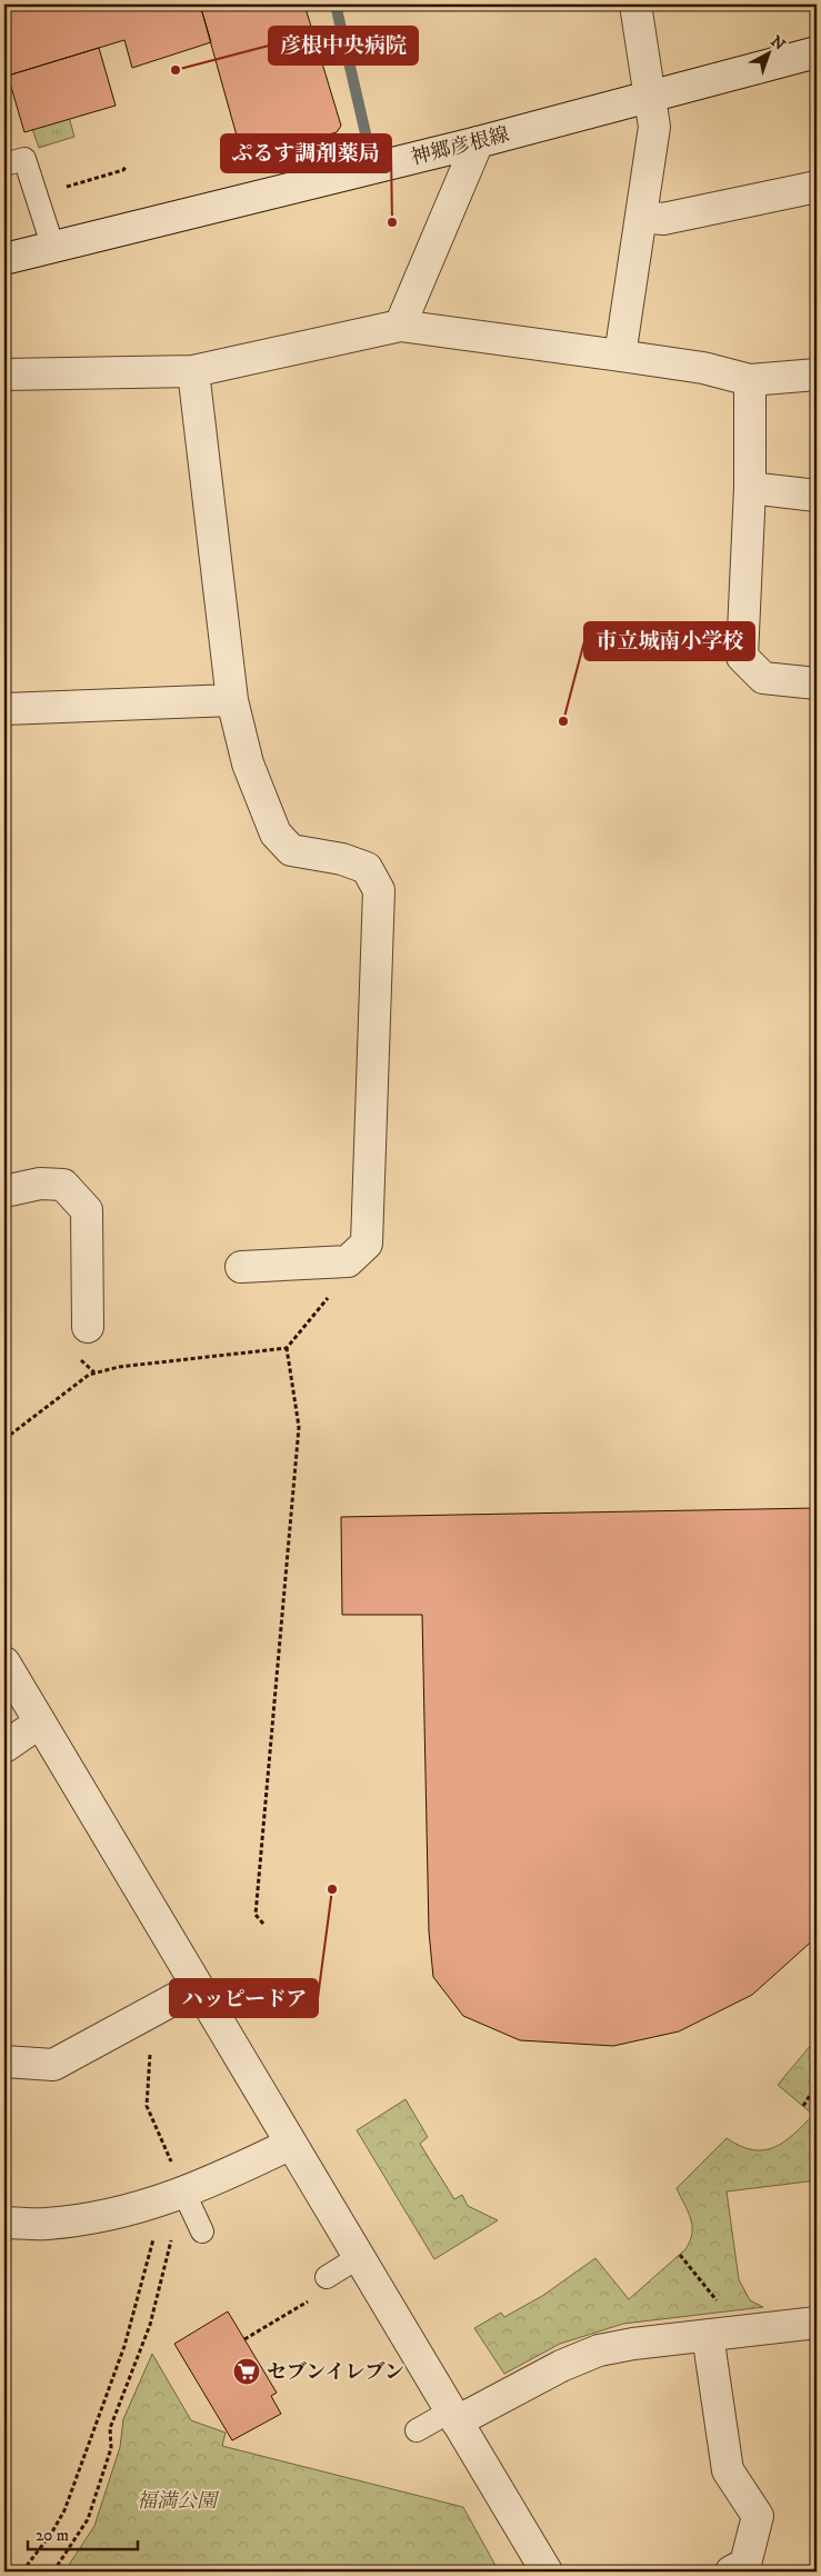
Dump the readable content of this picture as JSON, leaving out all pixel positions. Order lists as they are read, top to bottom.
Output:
{
  "streets": {
    "street": ["神郷彦根線"]
  },
  "parks": ["福満公園"],
  "places": {
    "other": [
      "彦根中央病院",
      "ぷるす調剤薬局",
      "市立城南小学校",
      "ハッピードア"
    ],
    "supermarket": ["セブンイレブン"]
  },
  "scale_bar": "20 m",
  "north": "top right"
}
